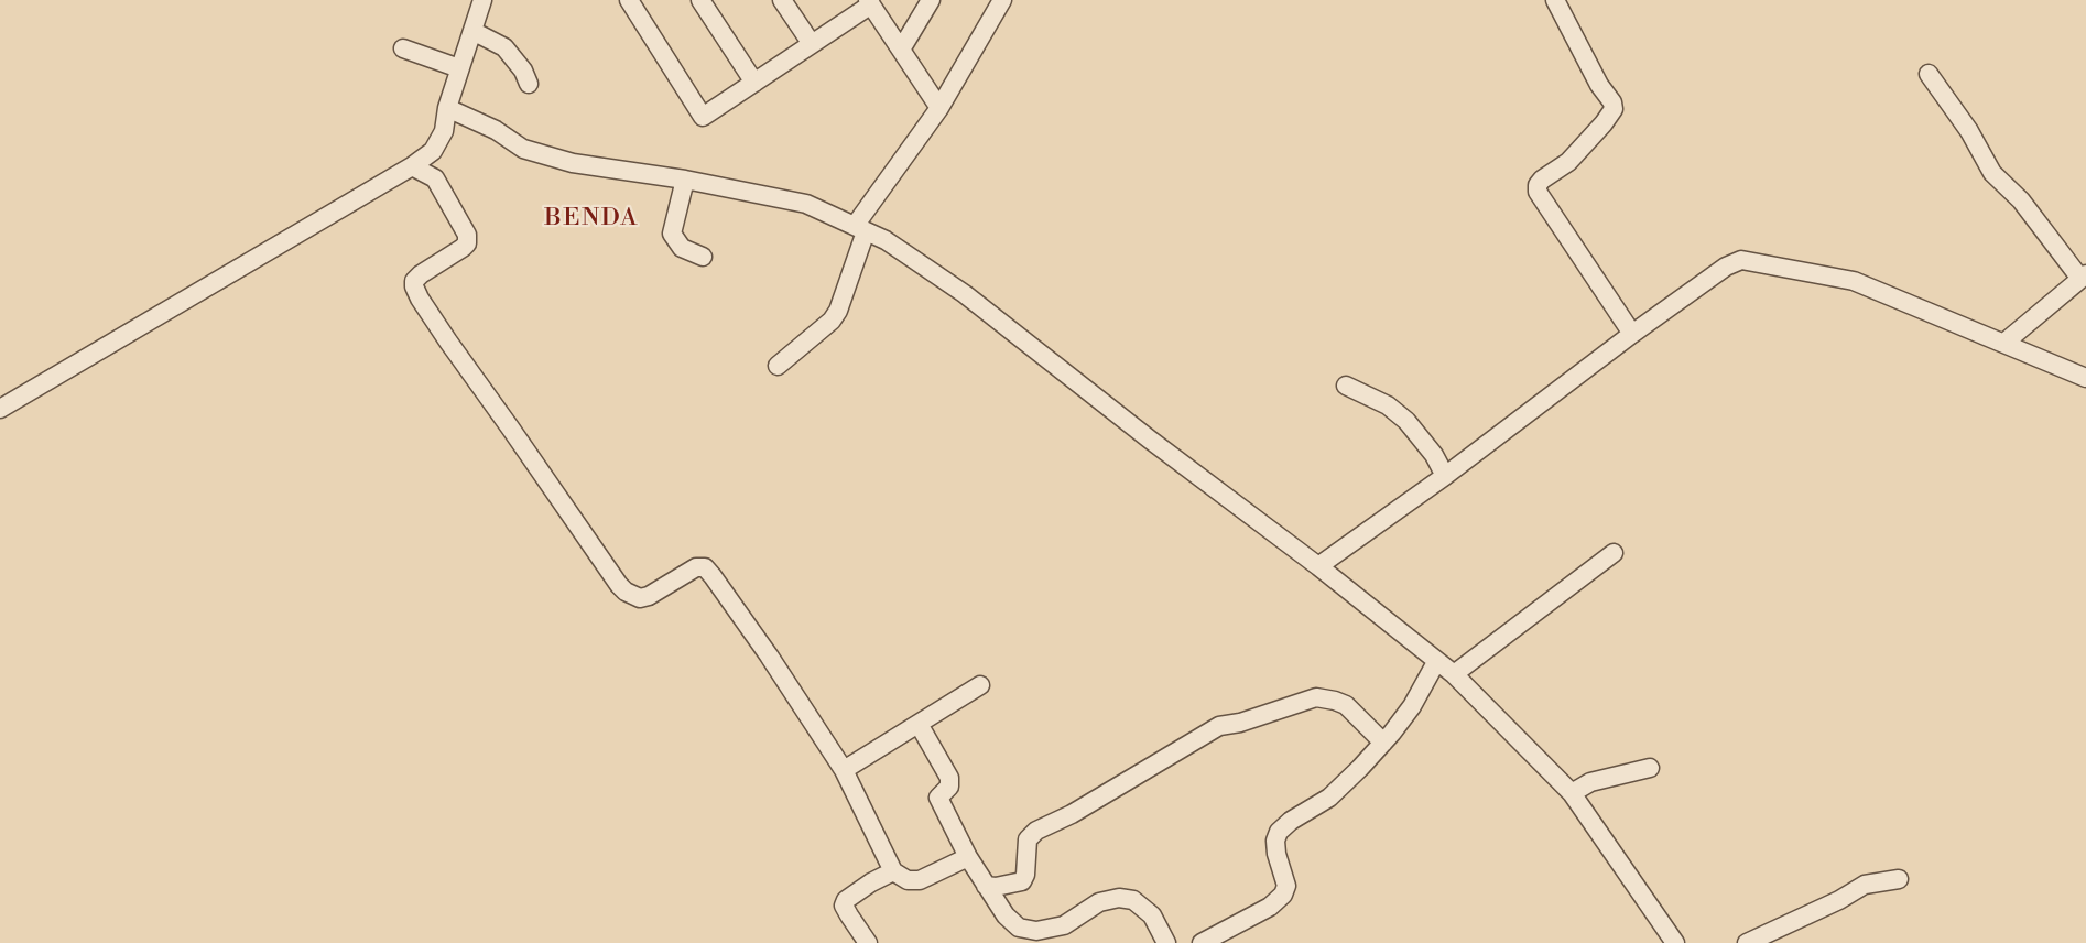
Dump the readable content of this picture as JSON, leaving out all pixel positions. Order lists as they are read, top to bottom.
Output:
{
  "districts": ["BENDA"]
}
